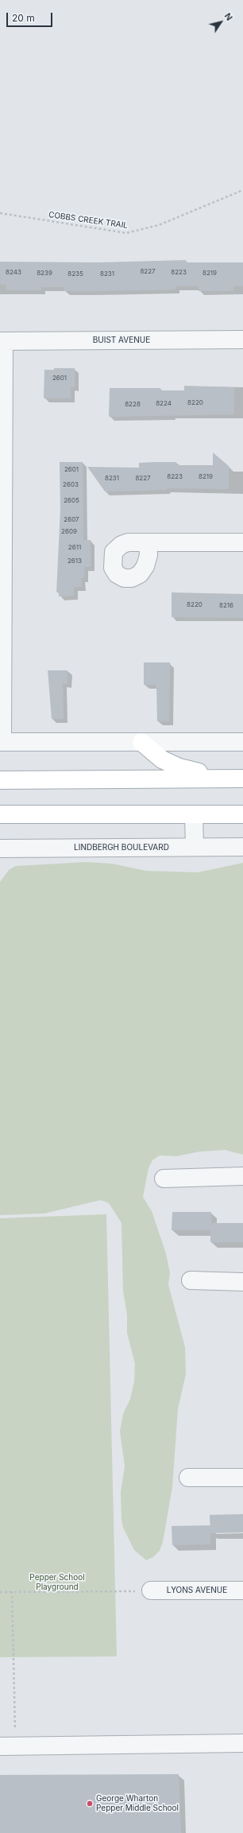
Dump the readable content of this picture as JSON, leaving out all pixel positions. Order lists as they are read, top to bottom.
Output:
{
  "streets": {
    "street": ["BUIST AVENUE", "LINDBERGH BOULEVARD", "LYONS AVENUE"],
    "path": ["COBBS CREEK TRAIL"]
  },
  "parks": ["Pepper School Playground"],
  "places": ["George Wharton Pepper Middle School"],
  "house_numbers": [
    "8227",
    "8243",
    "8223",
    "8239",
    "8219",
    "8235",
    "8231",
    "2601",
    "8220",
    "8224",
    "8228",
    "2601",
    "8223",
    "8219",
    "8231",
    "8227",
    "2603",
    "2605",
    "2607",
    "2609",
    "2611",
    "2613",
    "8220",
    "8216"
  ],
  "scale_bar": "20 m",
  "north": "top right"
}
